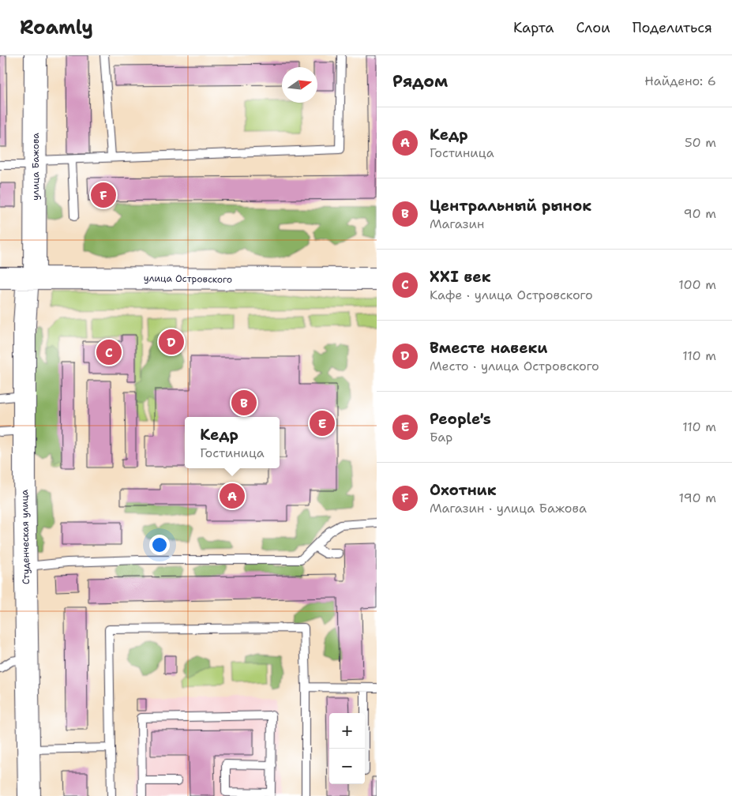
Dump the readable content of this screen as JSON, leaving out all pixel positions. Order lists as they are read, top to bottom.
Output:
{
  "streets": {
    "street": ["улица Бажова", "улица Островского", "Студенческая улица"]
  },
  "crossings": [
    ["улица Бажова", "улица Островского"],
    ["улица Бажова", "Студенческая улица"],
    ["улица Островского", "Студенческая улица"]
  ],
  "north": "right",
  "page": {
    "header": "Roamly",
    "nav": ["Карта", "Слои", "Поделиться"],
    "heading": ["Рядом", "Найдено: 6"],
    "list": [
      {
        "mark": "A",
        "name": "Кедр",
        "note": "Гостиница",
        "value": "50 m"
      },
      {
        "mark": "B",
        "name": "Центральный рынок",
        "note": "Магазин",
        "value": "90 m"
      },
      {
        "mark": "C",
        "name": "XXI век",
        "note": "Кафе · улица Островского",
        "value": "100 m"
      },
      {
        "mark": "D",
        "name": "Вместе навеки",
        "note": "Место · улица Островского",
        "value": "110 m"
      },
      {
        "mark": "E",
        "name": "People's",
        "note": "Бар",
        "value": "110 m"
      },
      {
        "mark": "F",
        "name": "Охотник",
        "note": "Магазин · улица Бажова",
        "value": "190 m"
      }
    ],
    "pins": [
      "F",
      "D",
      "C",
      "B",
      "E",
      "A"
    ],
    "popup": ["Кедр", "Гостиница"],
    "map_buttons": ["+", "−"]
  }
}
